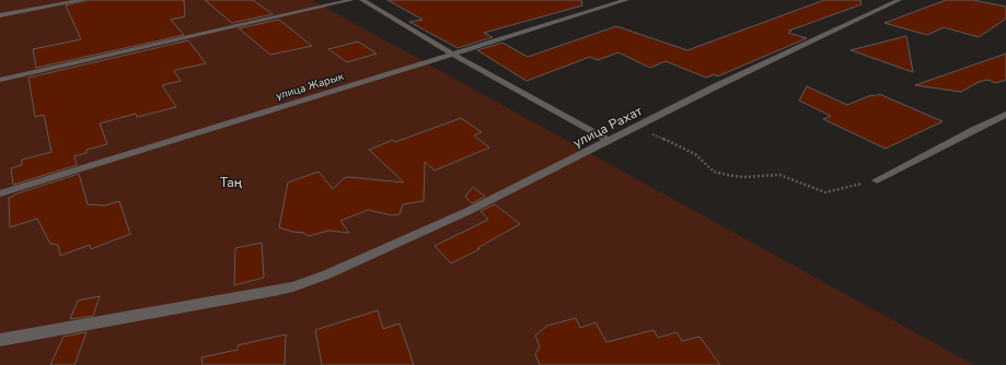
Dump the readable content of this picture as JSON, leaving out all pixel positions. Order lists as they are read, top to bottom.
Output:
{
  "streets": {
    "street": ["улица Жарык", "улица Рахат"]
  },
  "parks": ["Таң"]
}
